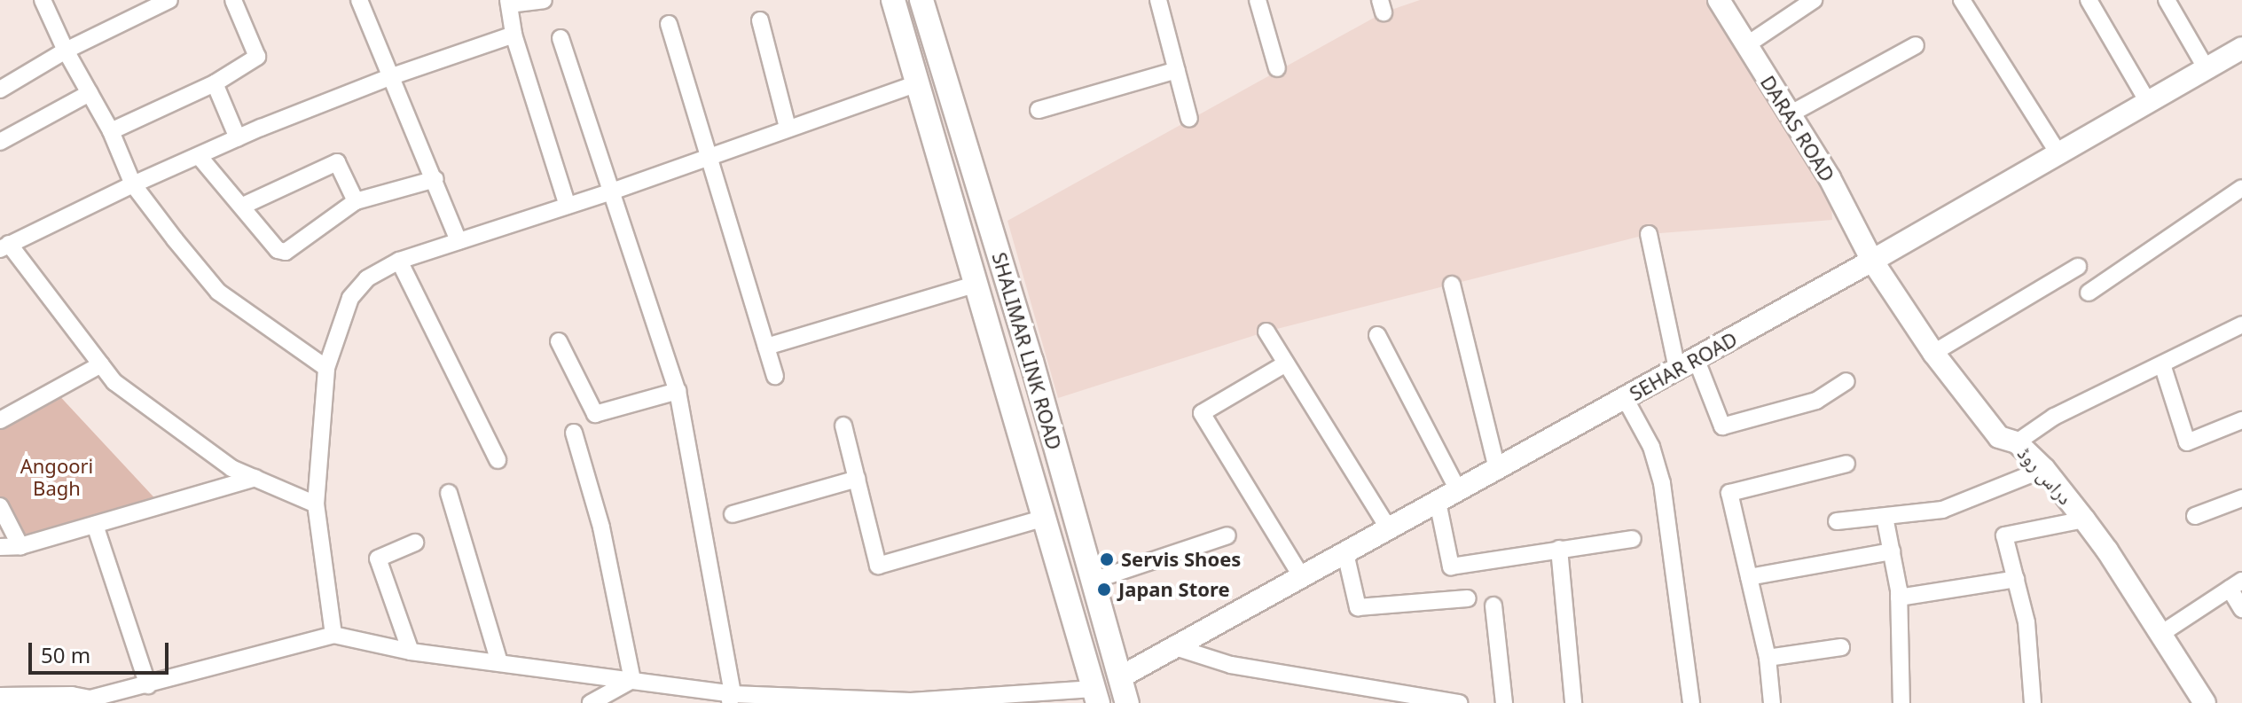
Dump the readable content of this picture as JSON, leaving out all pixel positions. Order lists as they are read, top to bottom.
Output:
{
  "streets": {
    "main road": ["SHALIMAR LINK ROAD"],
    "street": ["DARAS ROAD", "SEHAR ROAD", "دراس روڈ"]
  },
  "crossings": [
    ["DARAS ROAD", "SEHAR ROAD"],
    ["DARAS ROAD", "دراس روڈ"],
    ["SHALIMAR LINK ROAD", "SEHAR ROAD"],
    ["SEHAR ROAD", "دراس روڈ"]
  ],
  "parks": ["Angoori Bagh"],
  "places": ["Servis Shoes", "Japan Store"],
  "scale_bar": "50 m"
}
